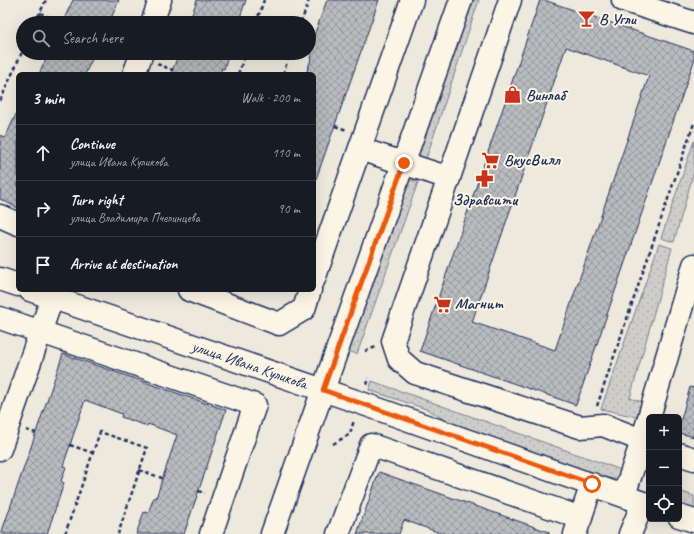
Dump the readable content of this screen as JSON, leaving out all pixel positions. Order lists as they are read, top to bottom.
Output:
{
  "streets": {
    "street": ["улица Ивана Куликова"]
  },
  "places": {
    "bar": ["В Угли"],
    "shop": ["Винлаб"],
    "supermarket": ["ВкусВилл", "Магнит"],
    "pharmacy": ["Здравсити"]
  },
  "page": {
    "search": "Search here",
    "heading": ["3 min", "Walk · 200 m"],
    "list": [
      ["Continue", "улица Ивана Куликова", "110 m"],
      ["Turn right", "улица Владимира Пчелинцева", "90 m"],
      "Arrive at destination"
    ],
    "map_buttons": ["+", "−"]
  }
}
